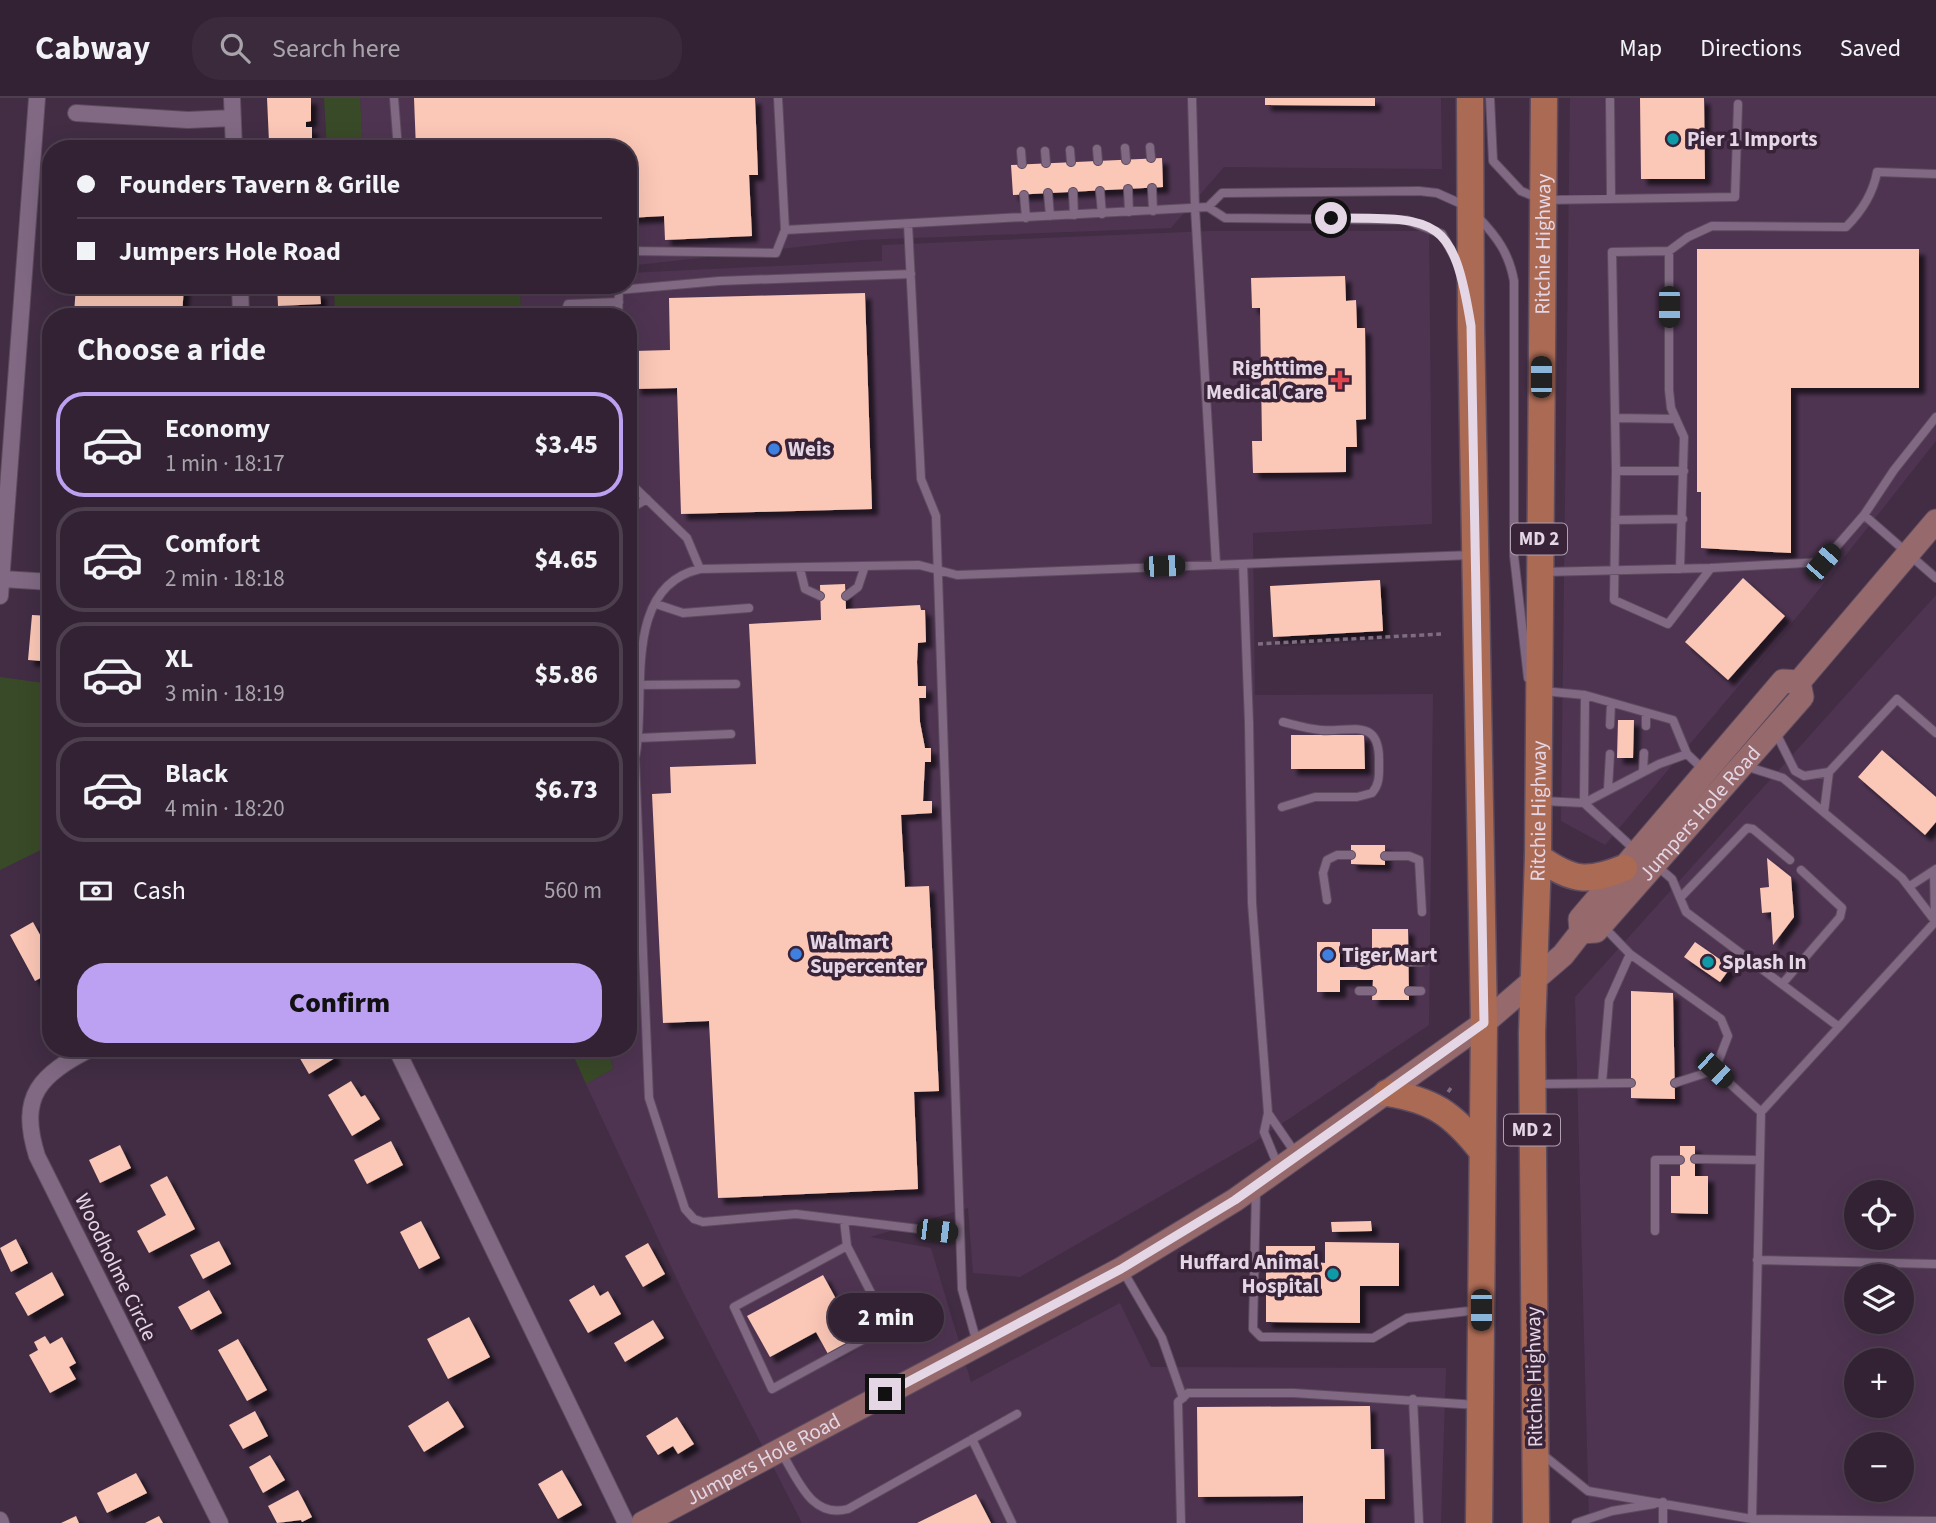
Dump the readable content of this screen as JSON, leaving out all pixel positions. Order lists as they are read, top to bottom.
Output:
{
  "streets": {
    "main road": ["Ritchie Highway", "MD 2", "Jumpers Hole Road"],
    "street": ["Woodholme Circle"]
  },
  "crossings": [
    ["Ritchie Highway", "Jumpers Hole Road"],
    ["MD 2", "Jumpers Hole Road"]
  ],
  "places": {
    "other": [
      "Pier 1 Imports",
      "Weis",
      "Walmart Supercenter",
      "Tiger Mart",
      "Splash In",
      "Huffard Animal Hospital"
    ],
    "health": ["Righttime Medical Care"]
  },
  "page": {
    "header": "Cabway",
    "search": "Search here",
    "nav": ["Map", "Directions", "Saved"],
    "banner": ["Founders Tavern & Grille", "Jumpers Hole Road"],
    "heading": "Choose a ride",
    "list": [
      {
        "name": "Economy",
        "note": "1 min · 18:17",
        "value": "$3.45"
      },
      {
        "name": "Comfort",
        "note": "2 min · 18:18",
        "value": "$4.65"
      },
      {
        "name": "XL",
        "note": "3 min · 18:19",
        "value": "$5.86"
      },
      {
        "name": "Black",
        "note": "4 min · 18:20",
        "value": "$6.73"
      }
    ],
    "pay": ["Cash", "560 m"],
    "buttons": "Confirm",
    "map_buttons": ["+", "−"],
    "bubble": "2 min"
  }
}
